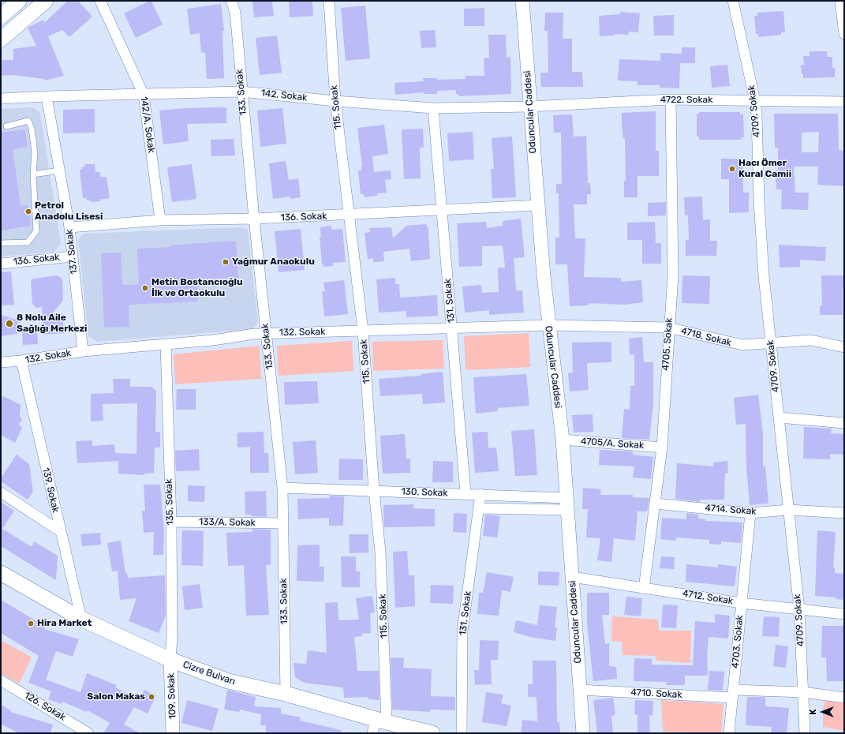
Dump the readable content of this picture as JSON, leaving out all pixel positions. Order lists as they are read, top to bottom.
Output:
{
  "streets": {
    "main road": ["Cizre Bulvarı"],
    "street": [
      "133. Sokak",
      "142. Sokak",
      "4722. Sokak",
      "115. Sokak",
      "4709. Sokak",
      "Oduncular Caddesi",
      "142/A. Sokak",
      "136. Sokak",
      "137. Sokak",
      "131. Sokak",
      "132. Sokak",
      "4718. Sokak",
      "4705. Sokak",
      "4705/A. Sokak",
      "139. Sokak",
      "130. Sokak",
      "135. Sokak",
      "4714. Sokak",
      "133/A. Sokak",
      "4712. Sokak",
      "4703. Sokak",
      "4710. Sokak",
      "109. Sokak",
      "126. Sokak"
    ]
  },
  "crossings": [
    ["133. Sokak", "142. Sokak"],
    ["133. Sokak", "136. Sokak"],
    ["133. Sokak", "132. Sokak"],
    ["133. Sokak", "130. Sokak"],
    ["133. Sokak", "133/A. Sokak"],
    ["133. Sokak", "Cizre Bulvarı"],
    ["142. Sokak", "4722. Sokak"],
    ["142. Sokak", "115. Sokak"],
    ["142. Sokak", "Oduncular Caddesi"],
    ["142. Sokak", "142/A. Sokak"],
    ["142. Sokak", "137. Sokak"],
    ["142. Sokak", "131. Sokak"],
    ["4722. Sokak", "4709. Sokak"],
    ["4722. Sokak", "Oduncular Caddesi"],
    ["4722. Sokak", "4705. Sokak"],
    ["115. Sokak", "136. Sokak"],
    ["115. Sokak", "132. Sokak"],
    ["115. Sokak", "130. Sokak"],
    ["115. Sokak", "Cizre Bulvarı"],
    ["4709. Sokak", "4718. Sokak"],
    ["4709. Sokak", "4714. Sokak"],
    ["4709. Sokak", "4712. Sokak"],
    ["4709. Sokak", "4710. Sokak"],
    ["Oduncular Caddesi", "136. Sokak"],
    ["Oduncular Caddesi", "132. Sokak"],
    ["Oduncular Caddesi", "4718. Sokak"],
    ["Oduncular Caddesi", "4705/A. Sokak"],
    ["Oduncular Caddesi", "130. Sokak"],
    ["Oduncular Caddesi", "4712. Sokak"],
    ["Oduncular Caddesi", "4710. Sokak"],
    ["142/A. Sokak", "136. Sokak"],
    ["136. Sokak", "137. Sokak"],
    ["136. Sokak", "131. Sokak"],
    ["137. Sokak", "132. Sokak"],
    ["131. Sokak", "132. Sokak"],
    ["131. Sokak", "130. Sokak"],
    ["132. Sokak", "4718. Sokak"],
    ["132. Sokak", "139. Sokak"],
    ["132. Sokak", "135. Sokak"],
    ["4718. Sokak", "4705. Sokak"],
    ["4705. Sokak", "4705/A. Sokak"],
    ["4705. Sokak", "4714. Sokak"],
    ["4705. Sokak", "4712. Sokak"],
    ["139. Sokak", "Cizre Bulvarı"],
    ["135. Sokak", "133/A. Sokak"],
    ["135. Sokak", "Cizre Bulvarı"],
    ["135. Sokak", "109. Sokak"],
    ["4714. Sokak", "4703. Sokak"],
    ["4712. Sokak", "4703. Sokak"],
    ["4703. Sokak", "4710. Sokak"],
    ["Cizre Bulvarı", "109. Sokak"]
  ],
  "places": [
    "Hacı Ömer Kural Camii",
    "Petrol Anadolu Lisesi",
    "Yağmur Anaokulu",
    "Metin Bostancıoğlu İlk ve Ortaokulu",
    "8 Nolu Aile Sağlığı Merkezi",
    "Hira Market",
    "Salon Makas"
  ],
  "north": "left"
}
